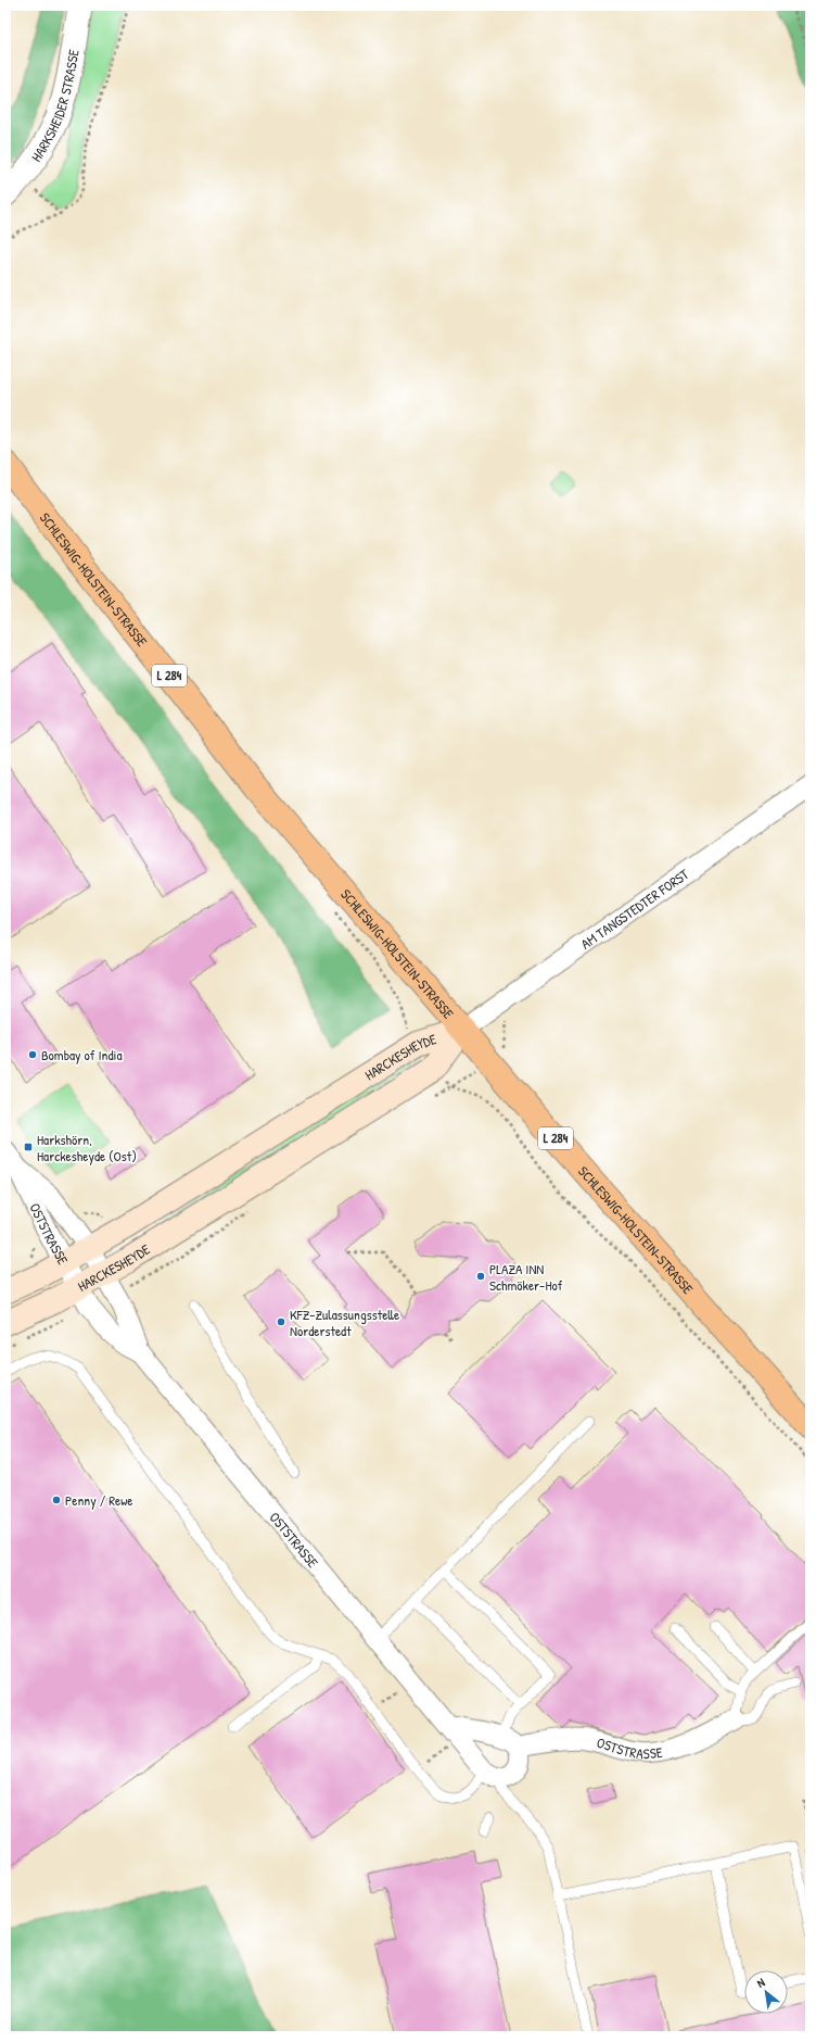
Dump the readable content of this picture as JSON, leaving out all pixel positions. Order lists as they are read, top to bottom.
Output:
{
  "streets": {
    "main road": ["SCHLESWIG-HOLSTEIN-STRASSE", "L 284", "HARCKESHEYDE"],
    "street": ["HARKSHEIDER STRASSE", "AM TANGSTEDTER FORST", "OSTSTRASSE"]
  },
  "crossings": [
    ["SCHLESWIG-HOLSTEIN-STRASSE", "AM TANGSTEDTER FORST"],
    ["SCHLESWIG-HOLSTEIN-STRASSE", "HARCKESHEYDE"],
    ["AM TANGSTEDTER FORST", "HARCKESHEYDE"],
    ["HARCKESHEYDE", "OSTSTRASSE"]
  ],
  "places": {
    "other": [
      "Bombay of India",
      "PLAZA INN Schmöker-Hof",
      "KFZ-Zulassungsstelle Norderstedt",
      "Penny / Rewe"
    ],
    "transit": ["Harkshörn, Harckesheyde (Ost)"]
  },
  "north": "top left"
}
